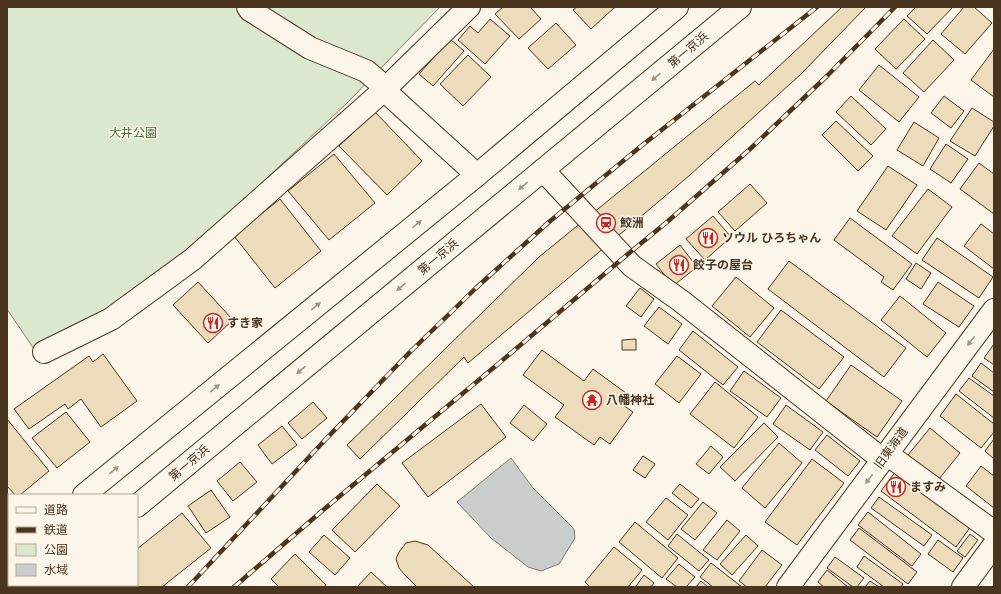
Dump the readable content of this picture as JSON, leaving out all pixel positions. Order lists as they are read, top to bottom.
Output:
{
  "streets": {
    "main road": ["第一京浜", "旧東海道"]
  },
  "one_way": ["旧東海道"],
  "parks": ["大井公園"],
  "places": {
    "station": ["鮫洲"],
    "restaurant": [
      "ソウル ひろちゃん",
      "餃子の屋台",
      "すき家",
      "ますみ"
    ],
    "temple": ["八幡神社"]
  },
  "legend": [
    "道路",
    "鉄道",
    "公園",
    "水域"
  ]
}
